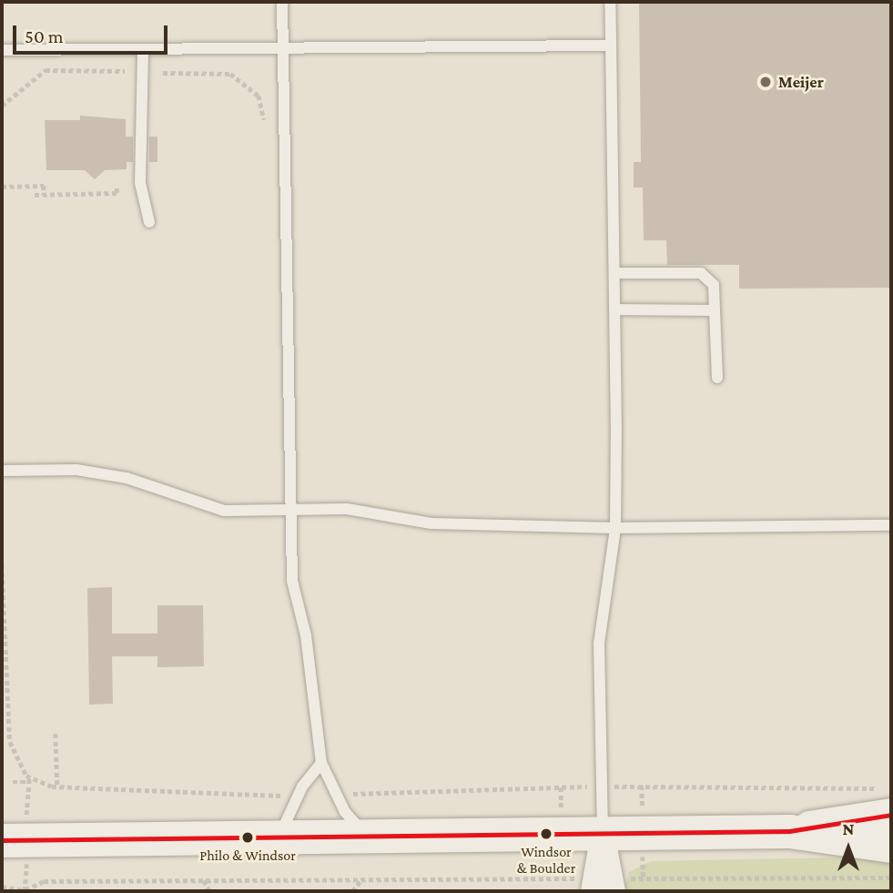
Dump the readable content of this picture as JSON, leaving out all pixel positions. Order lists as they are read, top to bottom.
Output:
{
  "places": ["Meijer", "Windsor & Boulder", "Philo & Windsor"],
  "scale_bar": "50 m",
  "north": "top"
}
